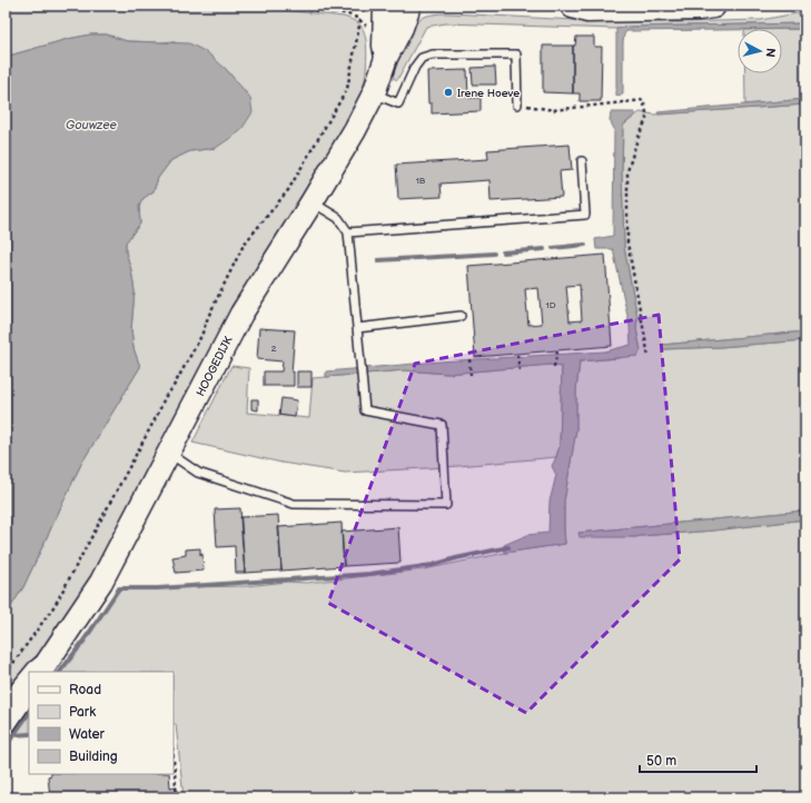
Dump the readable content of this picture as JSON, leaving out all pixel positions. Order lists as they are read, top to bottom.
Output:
{
  "streets": {
    "street": ["HOOGEDIJK"]
  },
  "water": ["Gouwzee"],
  "places": ["Irene Hoeve"],
  "house_numbers": ["1B", "1D", "2"],
  "legend": [
    "Road",
    "Park",
    "Water",
    "Building"
  ],
  "scale_bar": "50 m",
  "north": "right"
}
